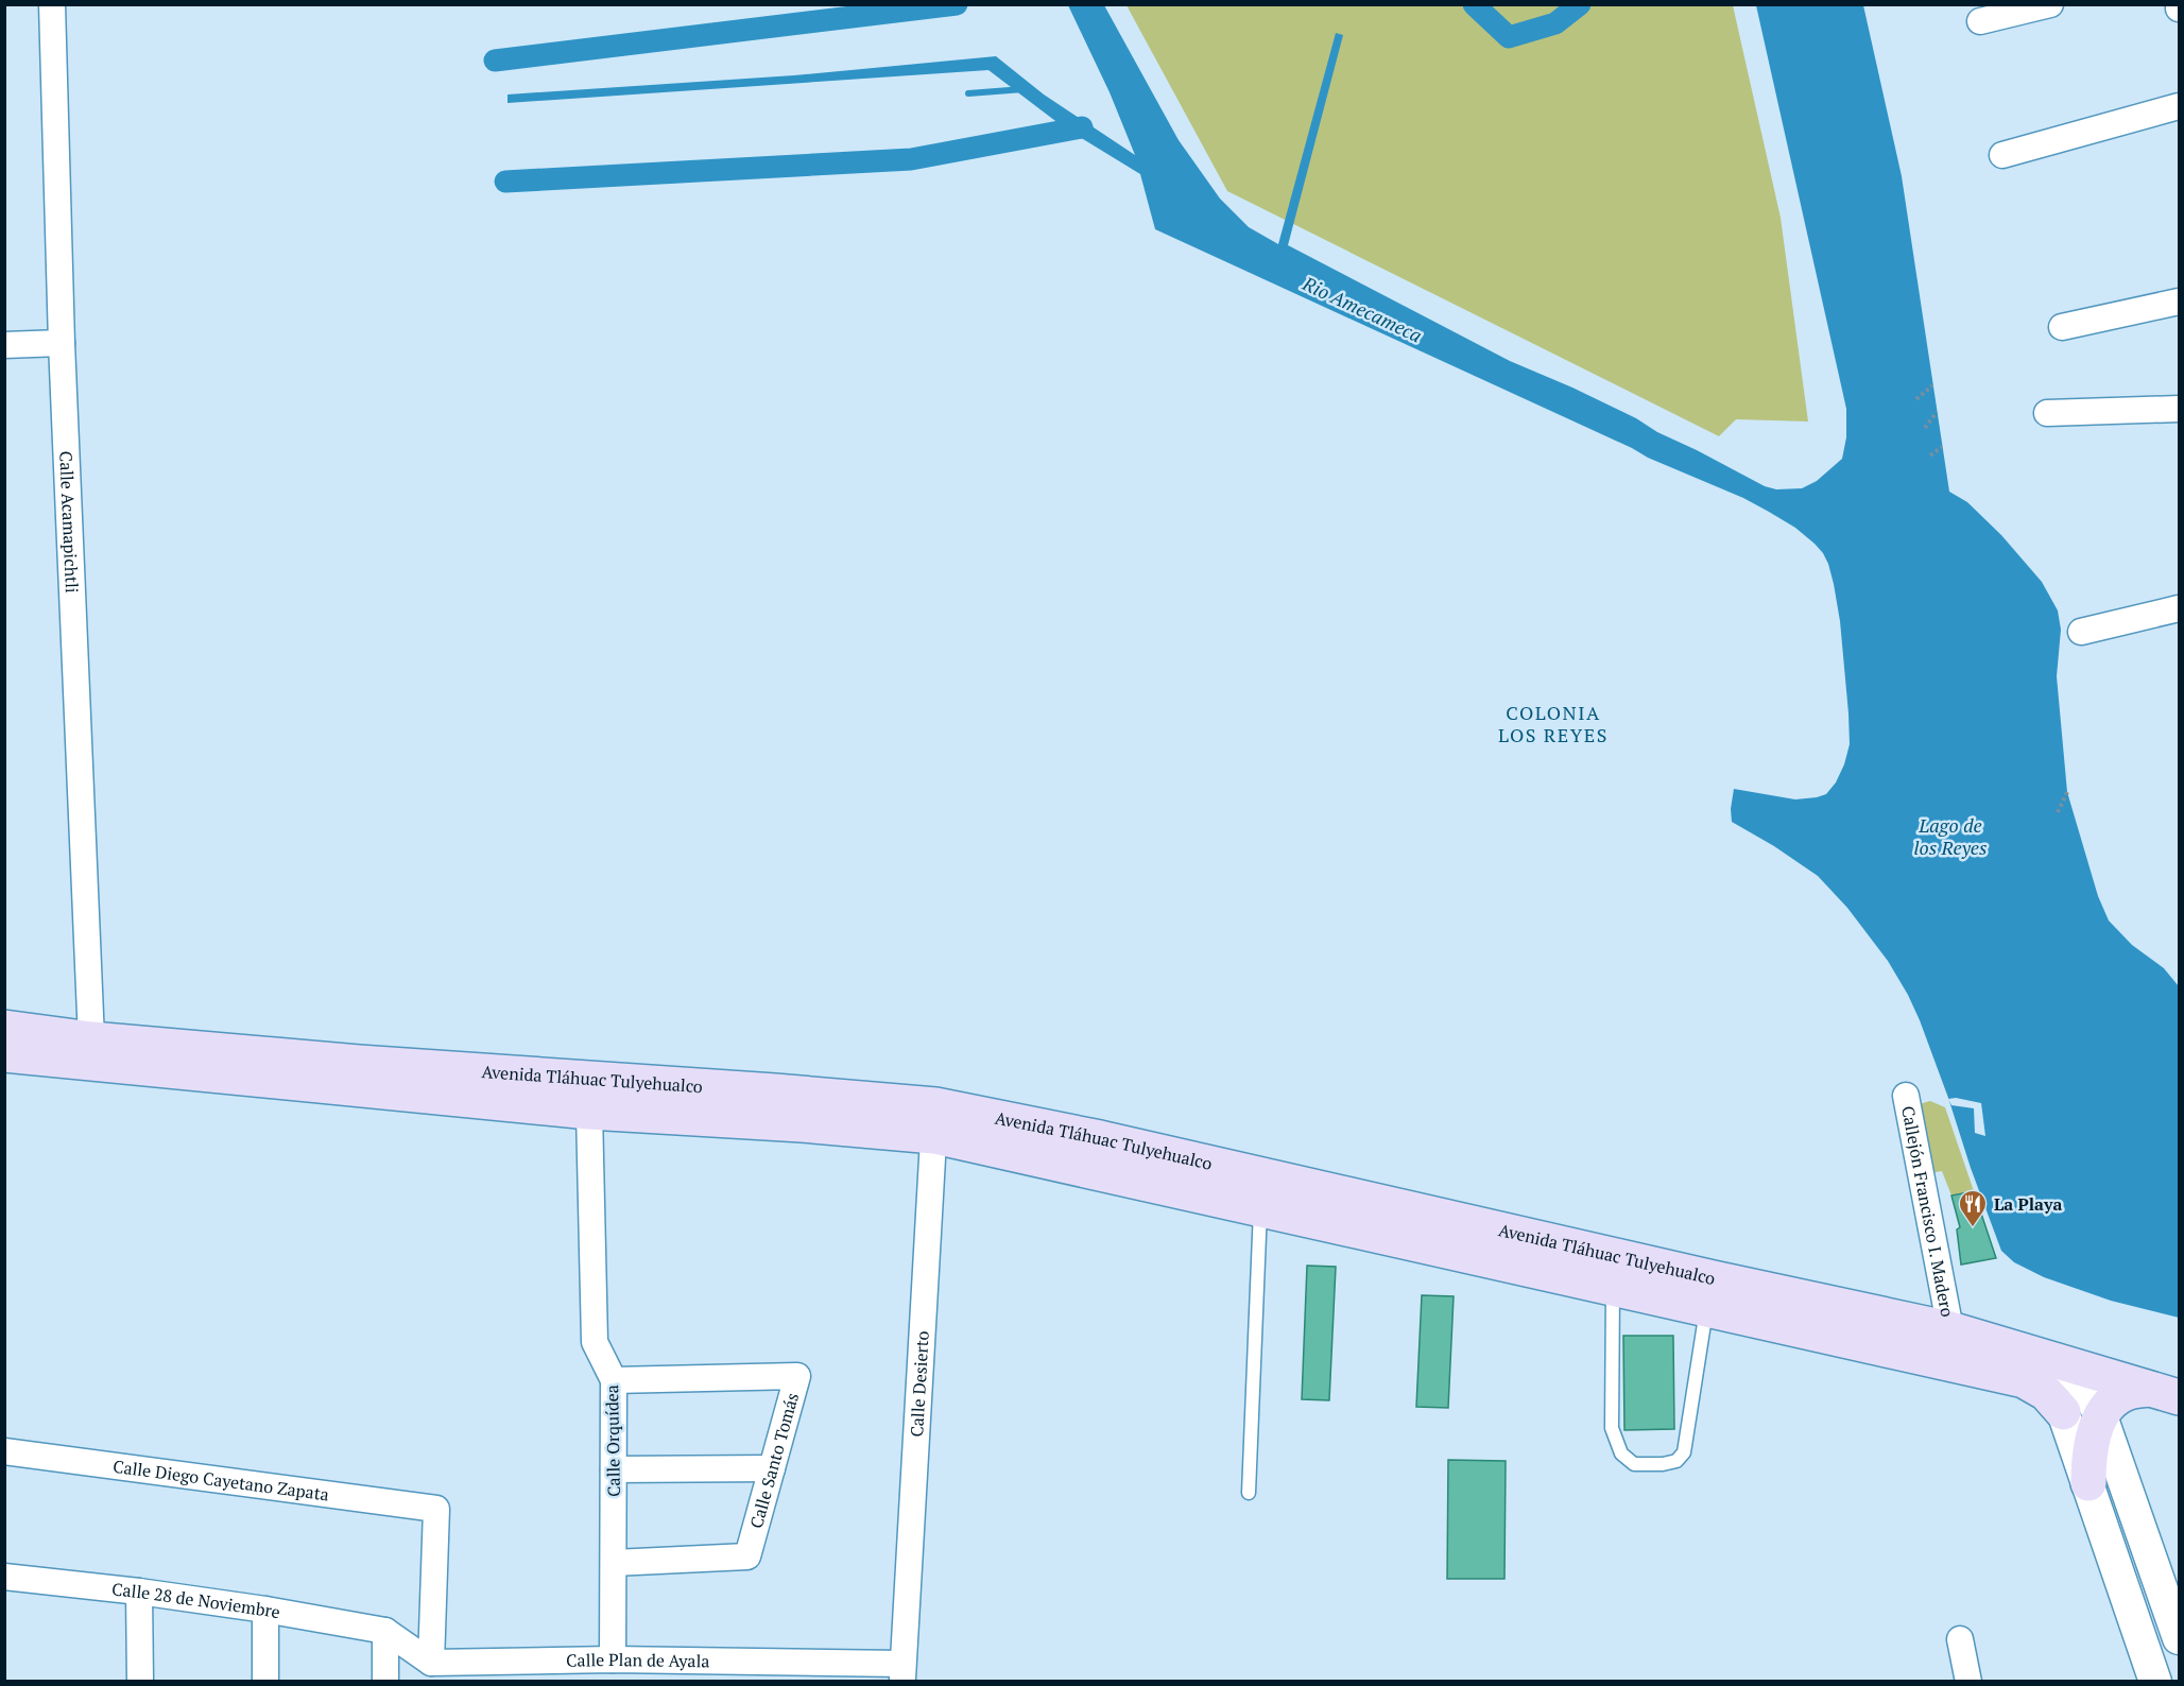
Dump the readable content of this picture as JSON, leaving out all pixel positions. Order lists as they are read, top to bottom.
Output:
{
  "streets": {
    "main road": ["Avenida Tláhuac Tulyehualco"],
    "street": [
      "Calle Acamapichtli",
      "Callejón Francisco I. Madero",
      "Calle Desierto",
      "Calle Orquídea",
      "Calle Santo Tomás",
      "Calle Diego Cayetano Zapata",
      "Calle 28 de Noviembre",
      "Calle Plan de Ayala"
    ]
  },
  "crossings": [
    ["Calle Acamapichtli", "Avenida Tláhuac Tulyehualco"],
    ["Avenida Tláhuac Tulyehualco", "Callejón Francisco I. Madero"],
    ["Avenida Tláhuac Tulyehualco", "Calle Desierto"],
    ["Avenida Tláhuac Tulyehualco", "Calle Orquídea"],
    ["Calle Desierto", "Calle Plan de Ayala"],
    ["Calle Orquídea", "Calle Santo Tomás"],
    ["Calle Orquídea", "Calle Plan de Ayala"],
    ["Calle Diego Cayetano Zapata", "Calle Plan de Ayala"]
  ],
  "districts": ["COLONIA LOS REYES"],
  "water": ["Rio Amecameca", "Lago de los Reyes"],
  "places": {
    "restaurant": ["La Playa"]
  }
}
